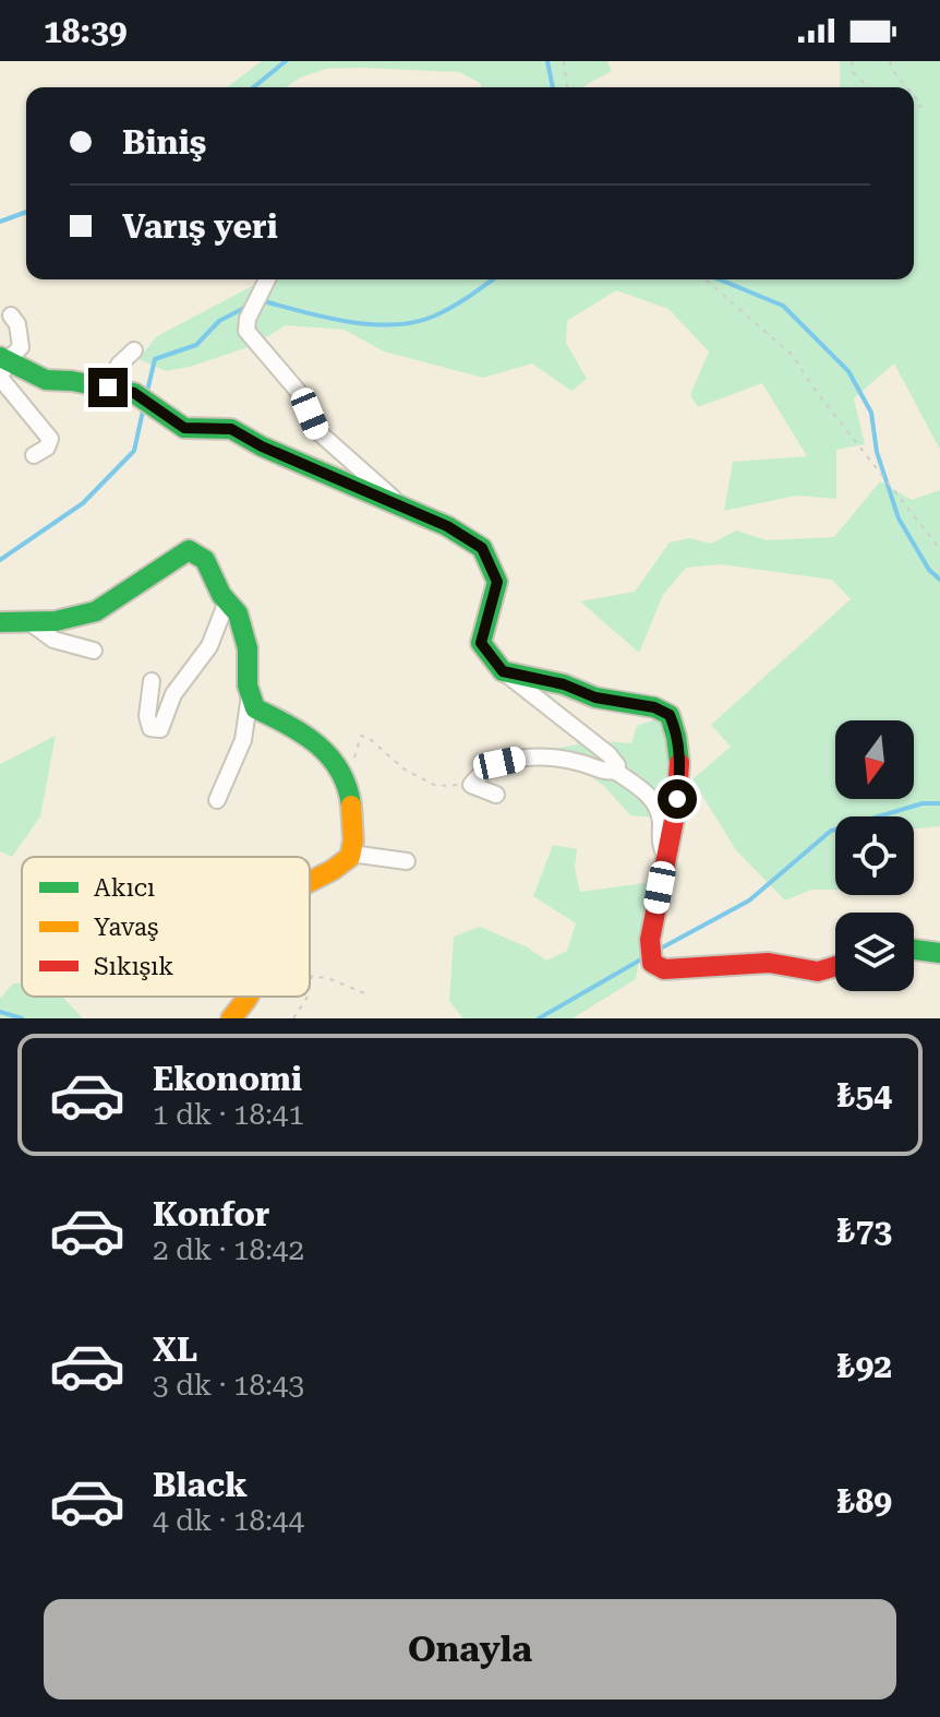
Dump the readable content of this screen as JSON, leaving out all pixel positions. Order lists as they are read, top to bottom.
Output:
{
  "legend": ["Akıcı", "Yavaş", "Sıkışık"],
  "north": "bottom",
  "page": {
    "status": "18:39",
    "banner": ["Biniş", "Varış yeri"],
    "list": [
      {
        "name": "Ekonomi",
        "note": "1 dk · 18:41",
        "value": "₺54"
      },
      {
        "name": "Konfor",
        "note": "2 dk · 18:42",
        "value": "₺73"
      },
      {
        "name": "XL",
        "note": "3 dk · 18:43",
        "value": "₺92"
      },
      {
        "name": "Black",
        "note": "4 dk · 18:44",
        "value": "₺89"
      }
    ],
    "buttons": "Onayla"
  }
}
